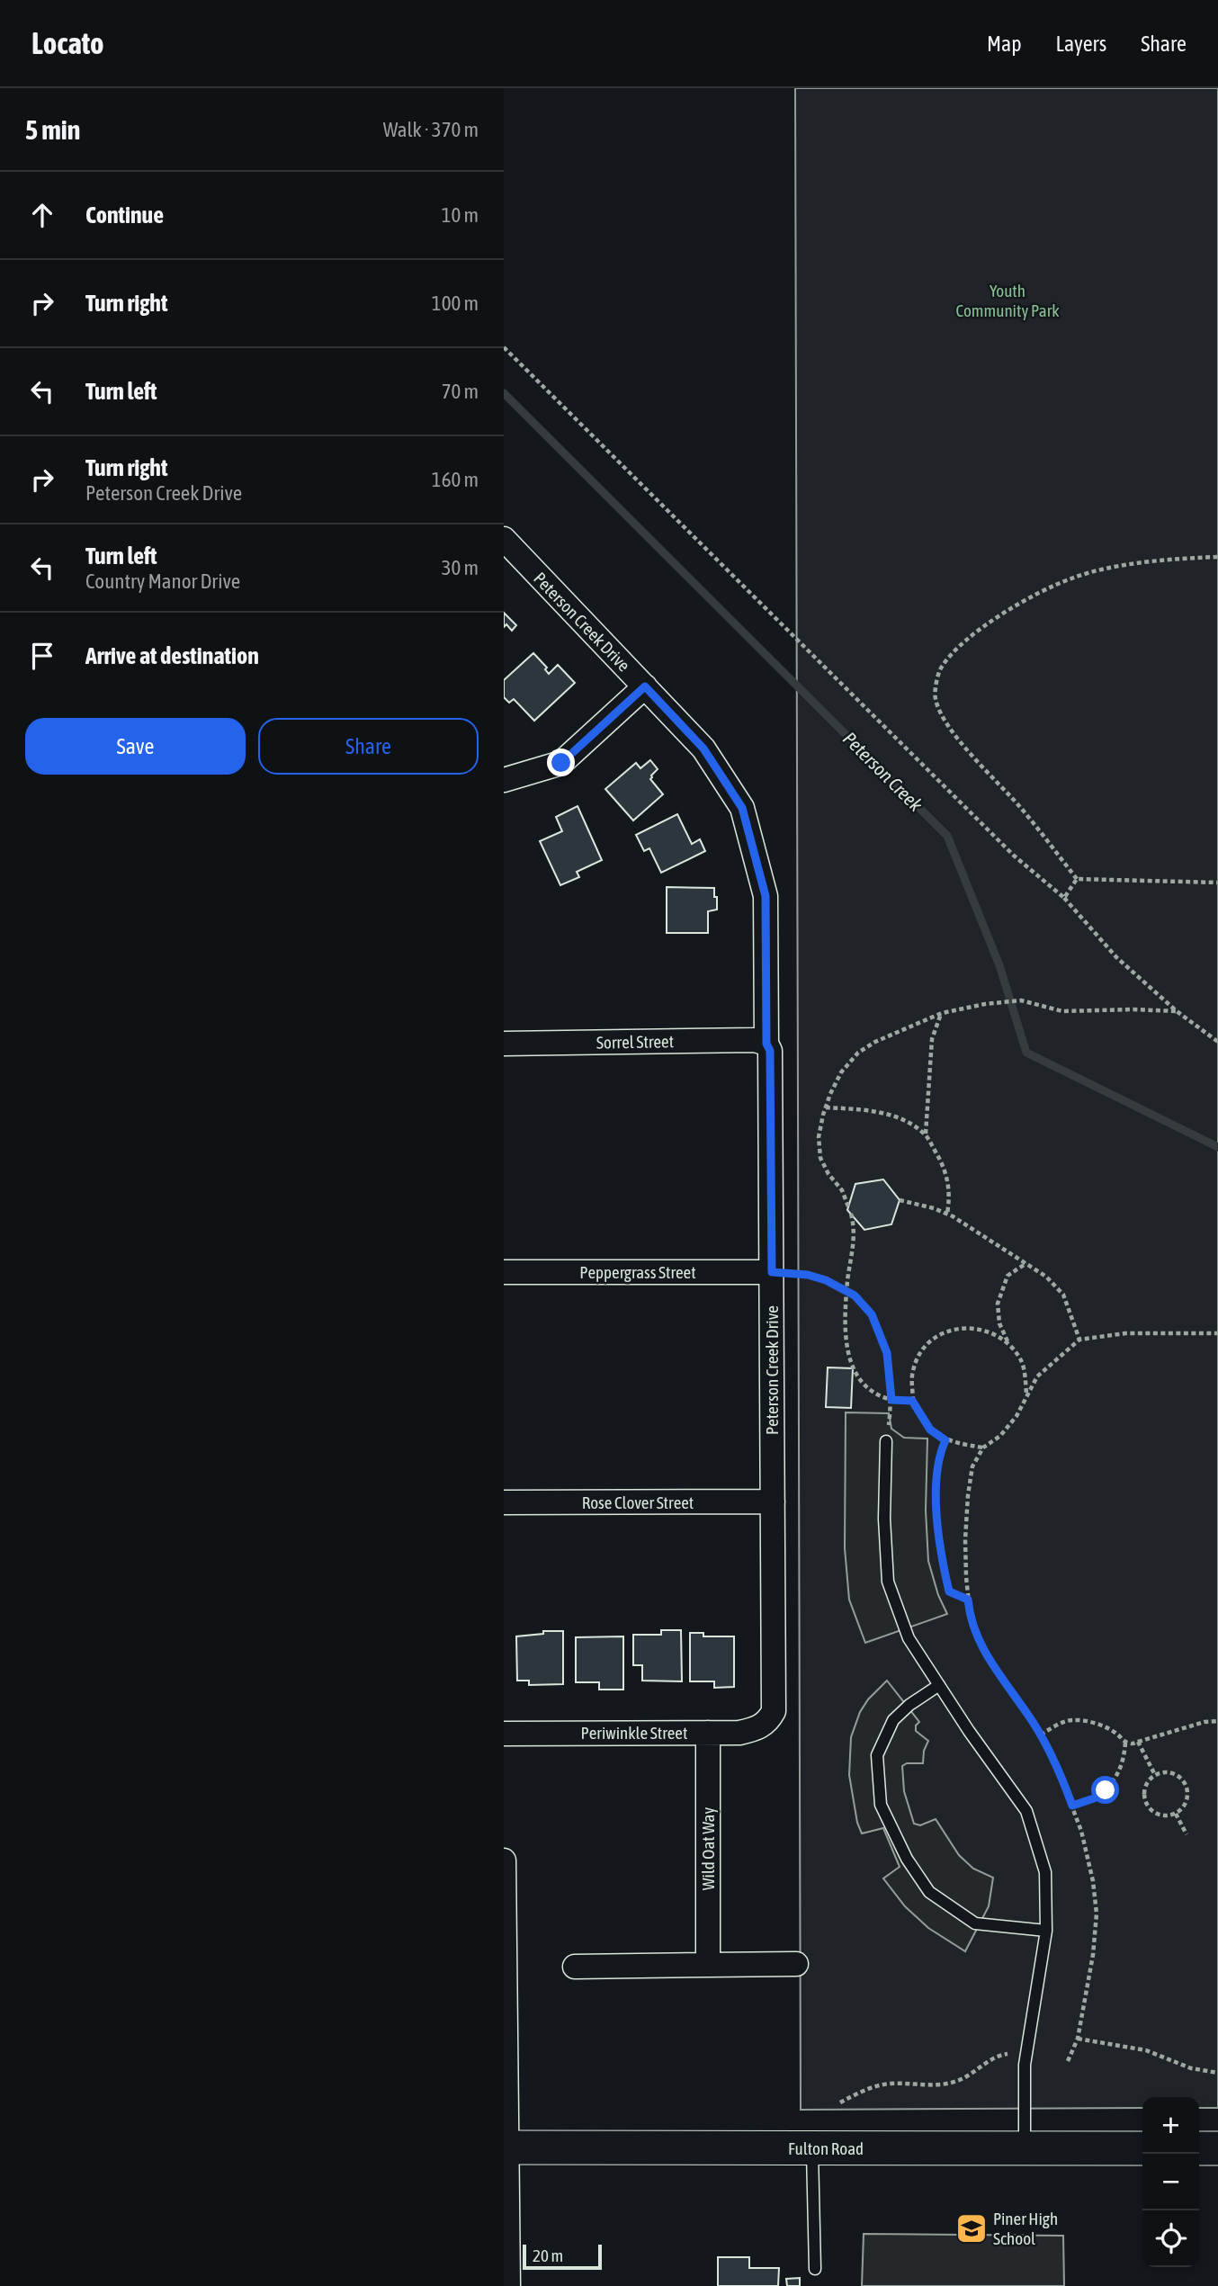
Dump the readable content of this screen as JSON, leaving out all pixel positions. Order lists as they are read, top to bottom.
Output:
{
  "streets": {
    "main road": ["Fulton Road"],
    "street": [
      "Peterson Creek Drive",
      "Sorrel Street",
      "Peppergrass Street",
      "Rose Clover Street",
      "Periwinkle Street",
      "Wild Oat Way"
    ]
  },
  "crossings": [
    ["Peterson Creek Drive", "Sorrel Street"],
    ["Peterson Creek Drive", "Peppergrass Street"],
    ["Peterson Creek Drive", "Rose Clover Street"],
    ["Peterson Creek Drive", "Periwinkle Street"],
    ["Periwinkle Street", "Wild Oat Way"]
  ],
  "water": ["Peterson Creek"],
  "parks": ["Youth Community Park"],
  "places": {
    "school or university": ["Piner High School"]
  },
  "scale_bar": "20 m",
  "page": {
    "header": "Locato",
    "nav": ["Map", "Layers", "Share"],
    "heading": ["5 min", "Walk · 370 m"],
    "list": [
      ["Continue", "10 m"],
      ["Turn right", "100 m"],
      ["Turn left", "70 m"],
      ["Turn right", "Peterson Creek Drive", "160 m"],
      ["Turn left", "Country Manor Drive", "30 m"],
      "Arrive at destination"
    ],
    "buttons": ["Save", "Share"],
    "map_buttons": ["+", "−"],
    "scale": "20 m"
  }
}
